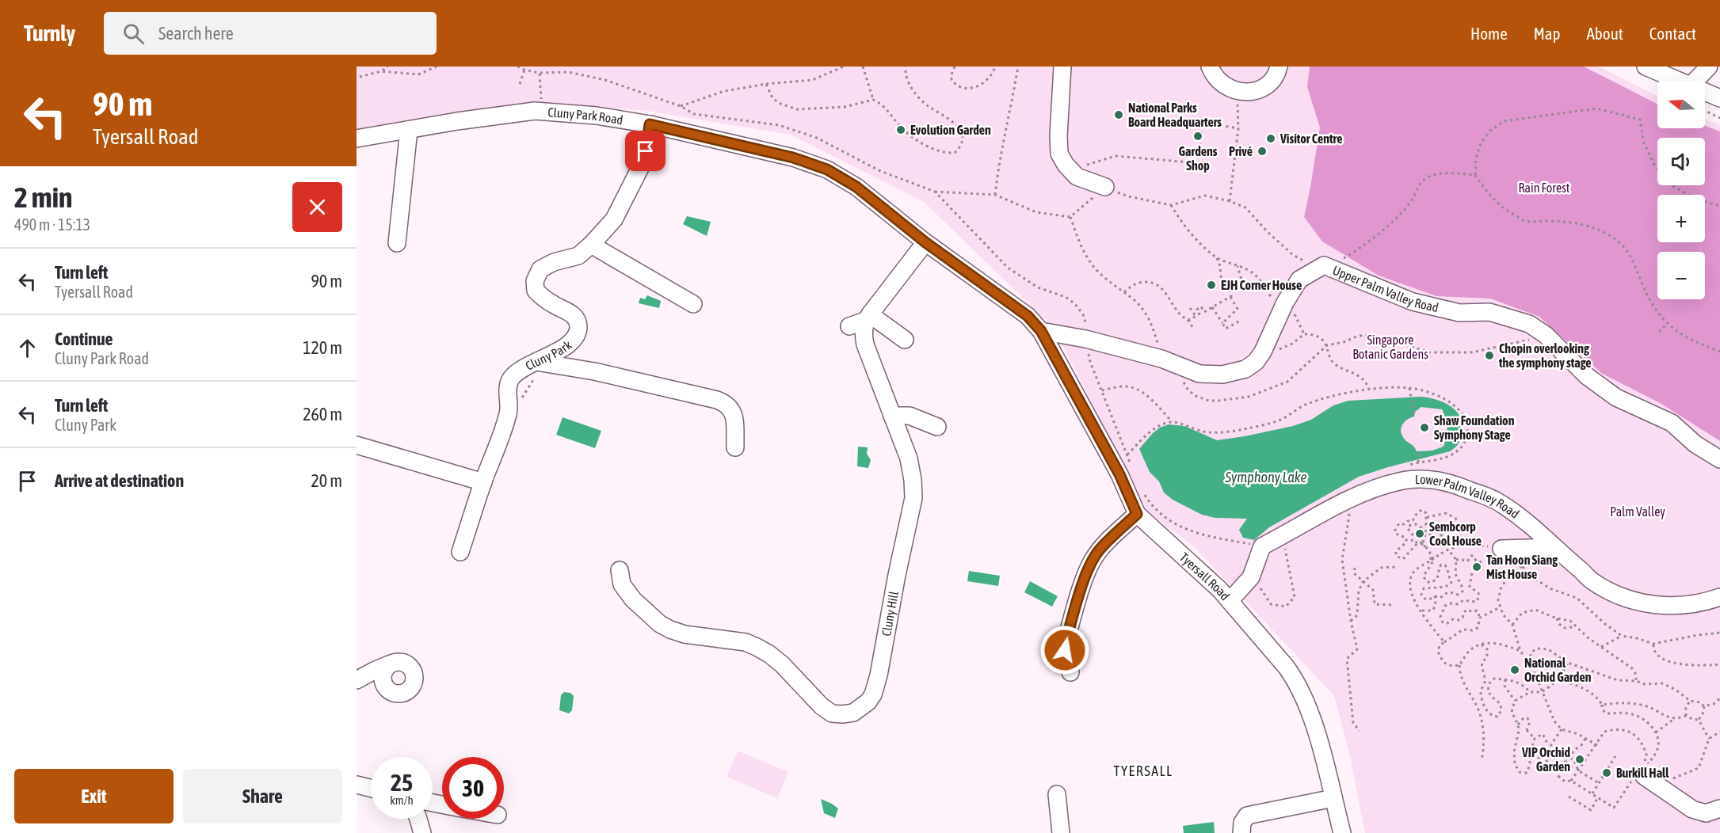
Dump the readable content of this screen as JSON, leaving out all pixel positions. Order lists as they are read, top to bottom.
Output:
{
  "streets": {
    "street": [
      "Cluny Park Road",
      "Upper Palm Valley Road",
      "Cluny Park",
      "Lower Palm Valley Road",
      "Tyersall Road",
      "Cluny Hill"
    ]
  },
  "crossings": [
    ["Cluny Park Road", "Upper Palm Valley Road"],
    ["Cluny Park Road", "Cluny Park"],
    ["Cluny Park Road", "Tyersall Road"],
    ["Upper Palm Valley Road", "Tyersall Road"]
  ],
  "districts": ["TYERSALL"],
  "water": ["Symphony Lake"],
  "parks": ["Rain Forest", "Singapore Botanic Gardens", "Palm Valley"],
  "places": [
    "National Parks Board Headquarters",
    "Evolution Garden",
    "Gardens Shop",
    "Visitor Centre",
    "Privé",
    "EJH Corner House",
    "Chopin overlooking the symphony stage",
    "Shaw Foundation Symphony Stage",
    "Sembcorp Cool House",
    "Tan Hoon Siang Mist House",
    "National Orchid Garden",
    "VIP Orchid Garden",
    "Burkill Hall"
  ],
  "north": "left",
  "page": {
    "header": "Turnly",
    "search": "Search here",
    "nav": [
      "Home",
      "Map",
      "About",
      "Contact"
    ],
    "turn": ["90 m", "Tyersall Road"],
    "map_buttons": ["+", "−"],
    "heading": ["2 min", "490 m · 15:13"],
    "list": [
      {
        "name": "Turn left",
        "note": "Tyersall Road",
        "value": "90 m"
      },
      {
        "name": "Continue",
        "note": "Cluny Park Road",
        "value": "120 m"
      },
      {
        "name": "Turn left",
        "note": "Cluny Park",
        "value": "260 m"
      },
      {
        "name": "Arrive at destination",
        "value": "20 m"
      }
    ],
    "speed": "25 km/h",
    "limit": "30",
    "buttons": ["Exit", "Share"]
  }
}
